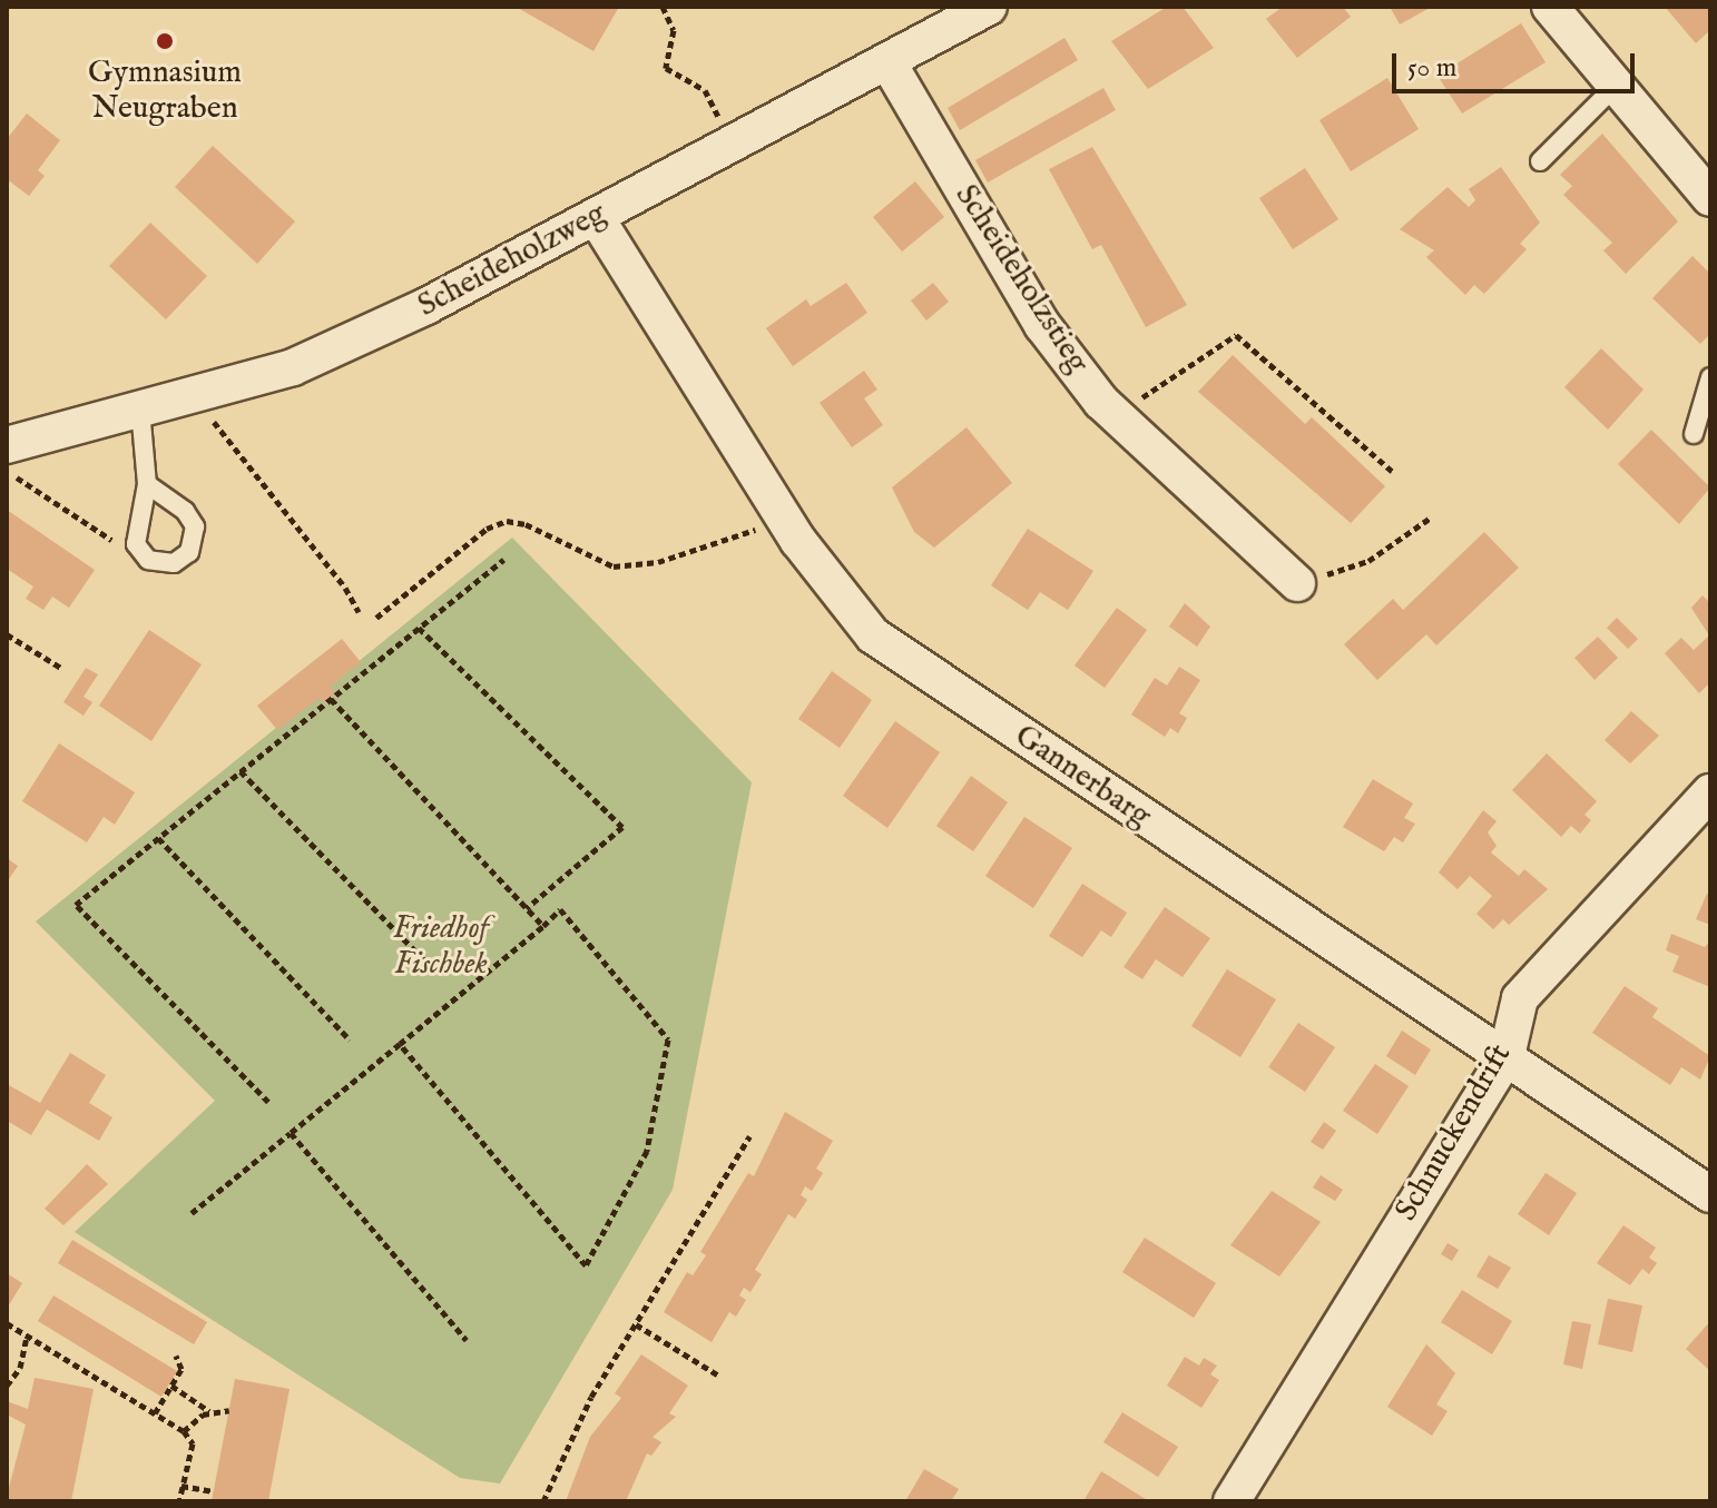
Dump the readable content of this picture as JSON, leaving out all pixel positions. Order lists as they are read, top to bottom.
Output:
{
  "streets": {
    "street": [
      "Scheideholzweg",
      "Scheideholzstieg",
      "Gannerbarg",
      "Schnuckendrift"
    ]
  },
  "crossings": [
    ["Scheideholzweg", "Scheideholzstieg"],
    ["Scheideholzweg", "Gannerbarg"],
    ["Gannerbarg", "Schnuckendrift"]
  ],
  "parks": ["Friedhof Fischbek"],
  "places": ["Gymnasium Neugraben"],
  "scale_bar": "50 m"
}
